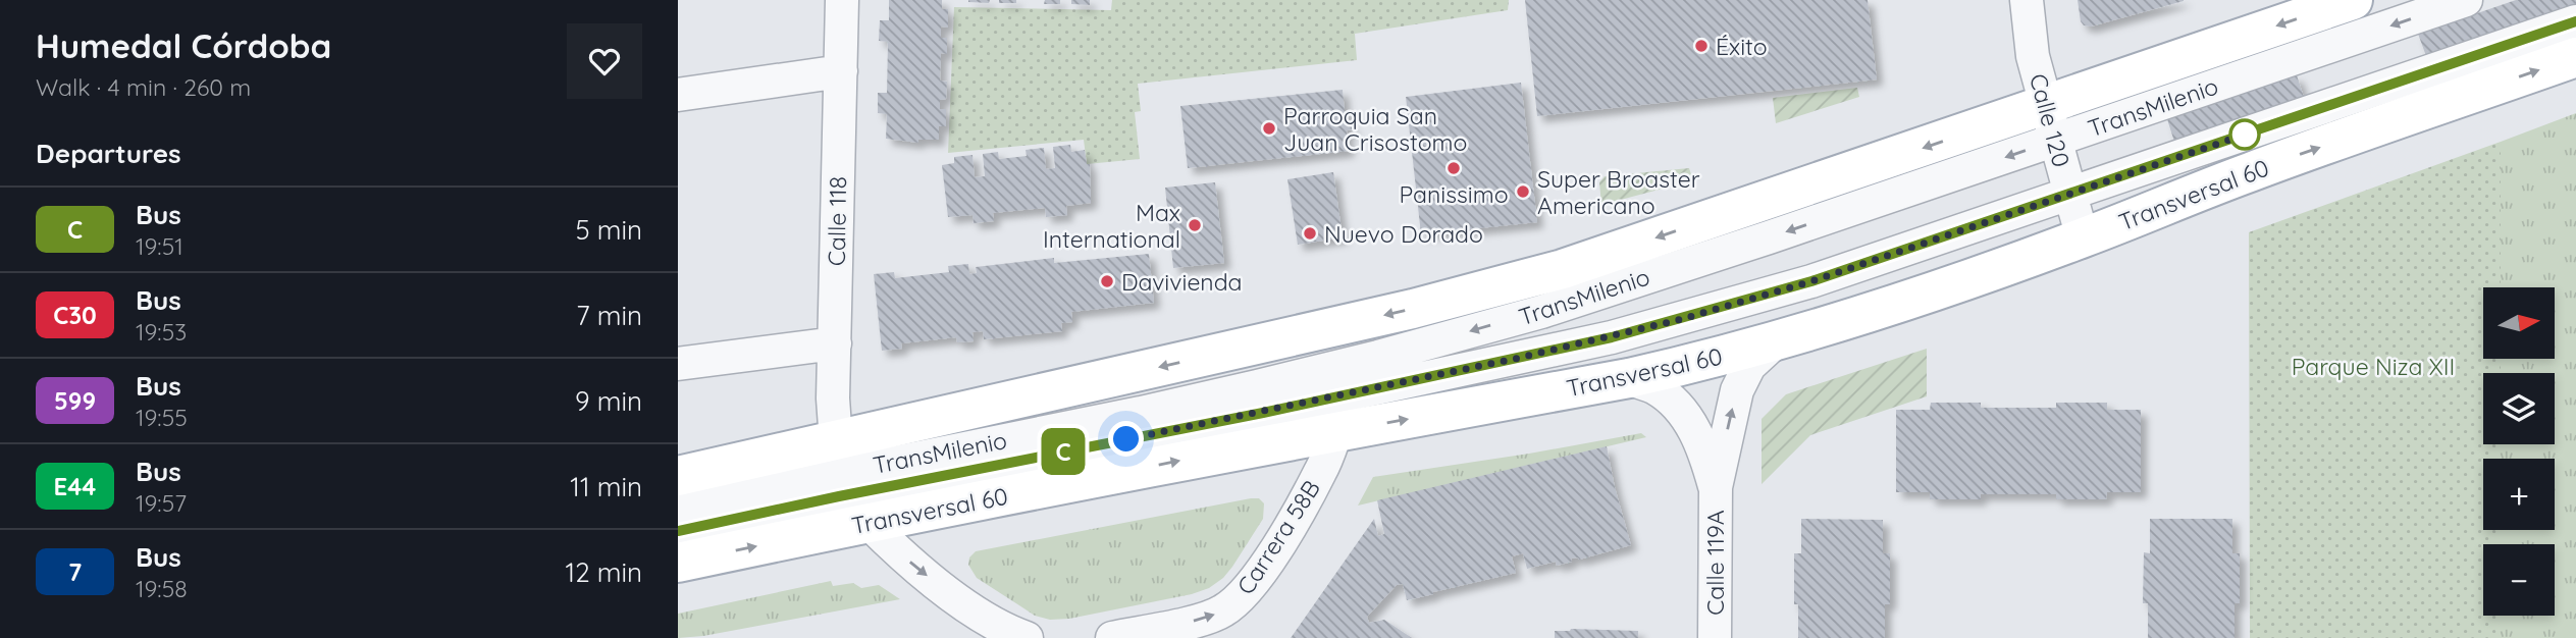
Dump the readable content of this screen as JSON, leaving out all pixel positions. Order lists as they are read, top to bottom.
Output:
{
  "streets": {
    "main road": ["Transversal 60"],
    "street": [
      "TransMilenio",
      "Calle 120",
      "Calle 118",
      "Carrera 58B",
      "Calle 119A"
    ]
  },
  "crossings": [
    ["TransMilenio", "Calle 120"],
    ["TransMilenio", "Transversal 60"],
    ["Calle 120", "Transversal 60"],
    ["Transversal 60", "Carrera 58B"],
    ["Transversal 60", "Calle 119A"]
  ],
  "one_way": ["Carrera 58B"],
  "parks": ["Parque Niza XII"],
  "places": [
    "Éxito",
    "Parroquia San Juan Crisostomo",
    "Panissimo",
    "Super Broaster Americano",
    "Max International",
    "Nuevo Dorado",
    "Davivienda"
  ],
  "lines": ["bus line C"],
  "north": "right",
  "page": {
    "heading": [
      ["Humedal Córdoba", "Walk · 4 min · 260 m"],
      "Departures"
    ],
    "on_map": "C",
    "list": [
      {
        "mark": "C",
        "name": "Bus",
        "note": "19:51",
        "value": "5 min"
      },
      {
        "mark": "C30",
        "name": "Bus",
        "note": "19:53",
        "value": "7 min"
      },
      {
        "mark": "599",
        "name": "Bus",
        "note": "19:55",
        "value": "9 min"
      },
      {
        "mark": "E44",
        "name": "Bus",
        "note": "19:57",
        "value": "11 min"
      },
      {
        "mark": "7",
        "name": "Bus",
        "note": "19:58",
        "value": "12 min"
      }
    ],
    "map_buttons": ["+", "−"]
  }
}
